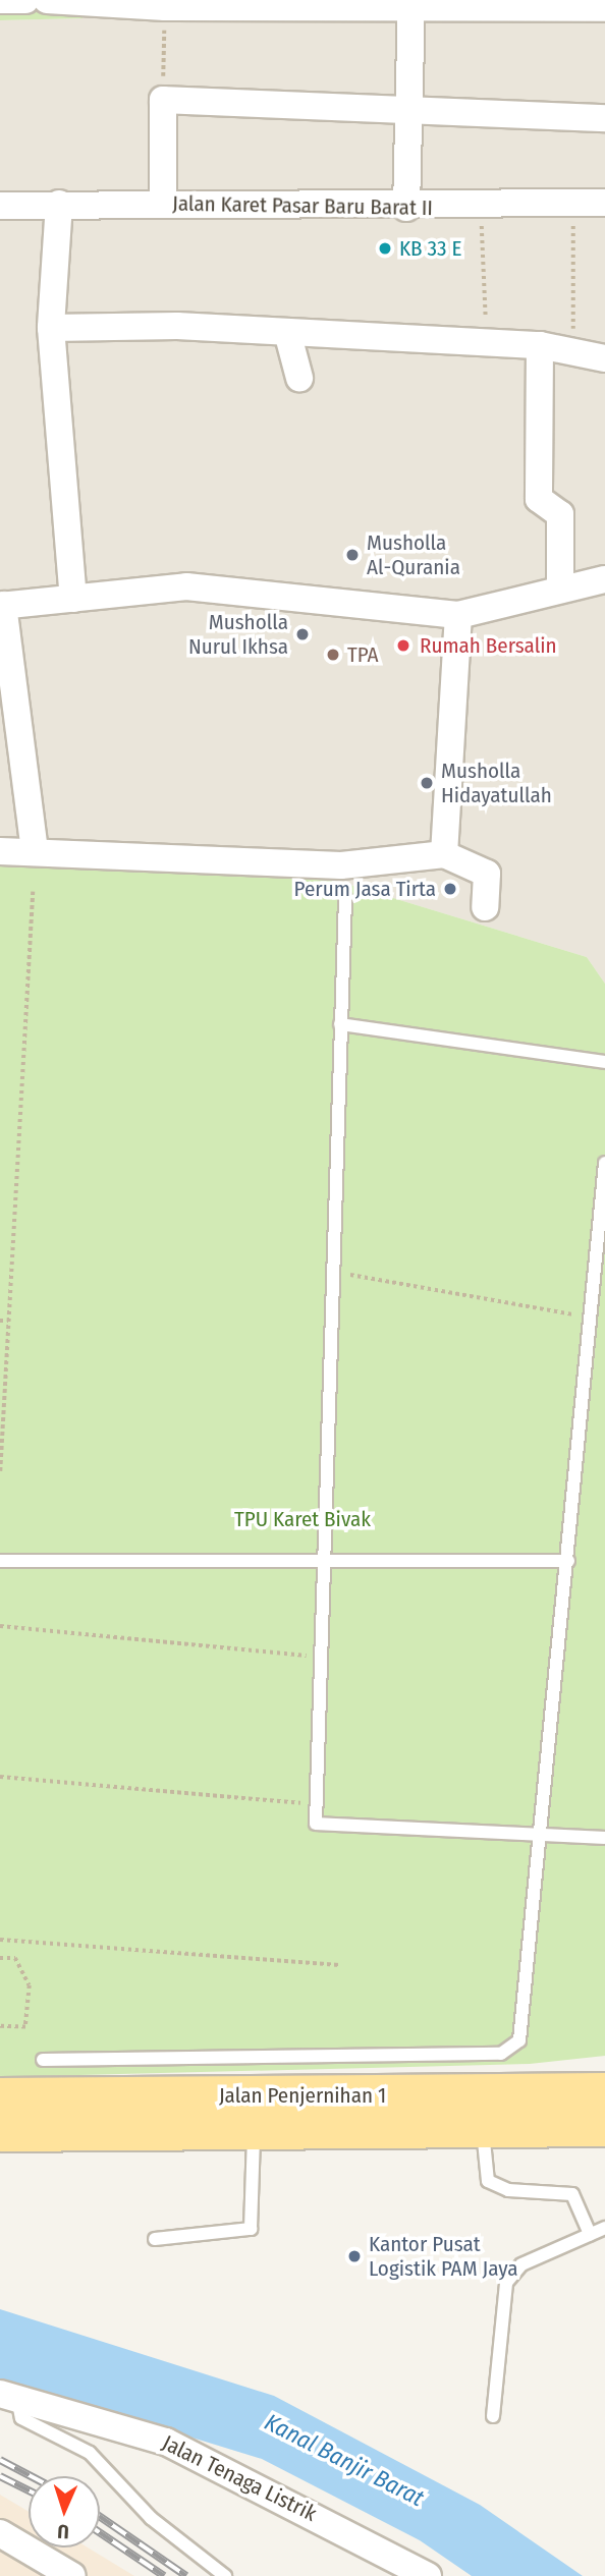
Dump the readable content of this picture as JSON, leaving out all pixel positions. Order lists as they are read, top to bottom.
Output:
{
  "streets": {
    "main road": ["Jalan Penjernihan 1"],
    "street": ["Jalan Karet Pasar Baru Barat II", "Jalan Tenaga Listrik"]
  },
  "water": ["Kanal Banjir Barat"],
  "parks": ["TPU Karet Bivak"],
  "places": [
    "KB 33 E",
    "Musholla Al-Qurania",
    "Musholla Nurul Ikhsa",
    "Rumah Bersalin",
    "TPA",
    "Musholla Hidayatullah",
    "Perum Jasa Tirta",
    "Kantor Pusat Logistik PAM Jaya"
  ],
  "north": "bottom"
}
